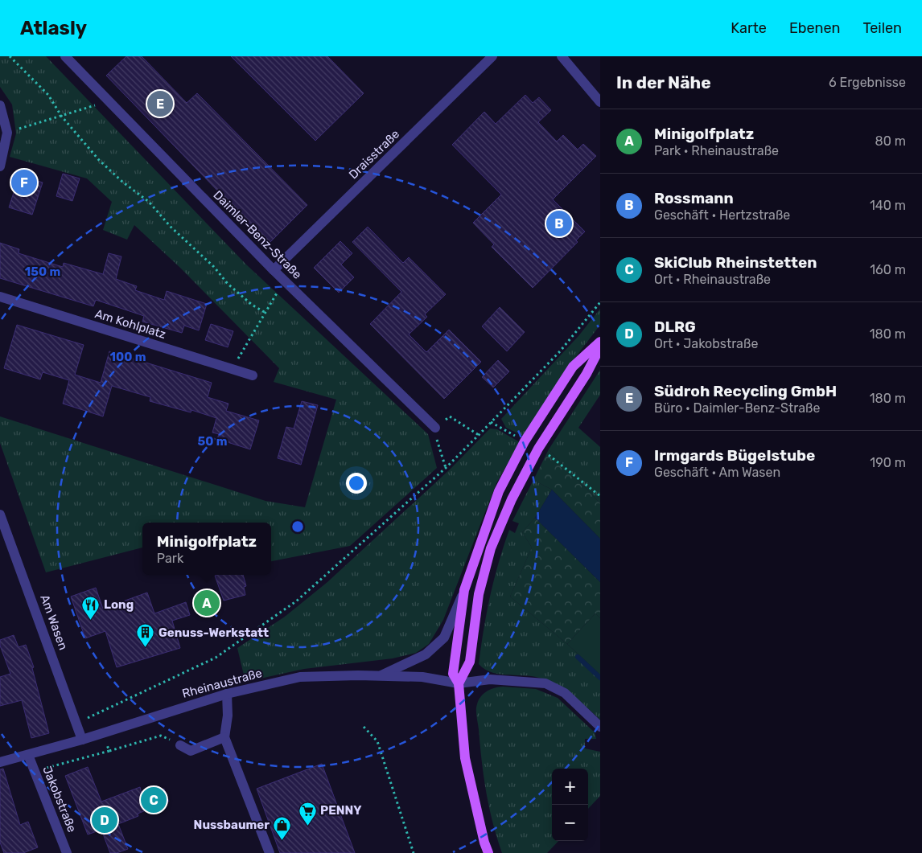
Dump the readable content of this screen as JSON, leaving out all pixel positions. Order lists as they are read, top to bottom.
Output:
{
  "streets": {
    "street": [
      "Draisstraße",
      "Daimler-Benz-Straße",
      "Am Kohlplatz",
      "Am Wasen",
      "Rheinaustraße",
      "Jakobstraße"
    ]
  },
  "crossings": [
    ["Draisstraße", "Daimler-Benz-Straße"],
    ["Am Wasen", "Rheinaustraße"],
    ["Rheinaustraße", "Jakobstraße"]
  ],
  "places": {
    "restaurant": ["Long"],
    "building": ["Genuss-Werkstatt"],
    "supermarket": ["PENNY"],
    "shop": ["Nussbaumer"]
  },
  "page": {
    "header": "Atlasly",
    "nav": ["Karte", "Ebenen", "Teilen"],
    "heading": ["In der Nähe", "6 Ergebnisse"],
    "pins": [
      "E",
      "F",
      "B",
      "A",
      "C",
      "D"
    ],
    "list": [
      {
        "mark": "A",
        "name": "Minigolfplatz",
        "note": "Park · Rheinaustraße",
        "value": "80 m"
      },
      {
        "mark": "B",
        "name": "Rossmann",
        "note": "Geschäft · Hertzstraße",
        "value": "140 m"
      },
      {
        "mark": "C",
        "name": "SkiClub Rheinstetten",
        "note": "Ort · Rheinaustraße",
        "value": "160 m"
      },
      {
        "mark": "D",
        "name": "DLRG",
        "note": "Ort · Jakobstraße",
        "value": "180 m"
      },
      {
        "mark": "E",
        "name": "Südroh Recycling GmbH",
        "note": "Büro · Daimler-Benz-Straße",
        "value": "180 m"
      },
      {
        "mark": "F",
        "name": "Irmgards BügeIstube",
        "note": "Geschäft · Am Wasen",
        "value": "190 m"
      }
    ],
    "popup": ["Minigolfplatz", "Park"],
    "map_buttons": ["+", "−"]
  },
  "rings": ["150 m", "100 m", "50 m"]
}
